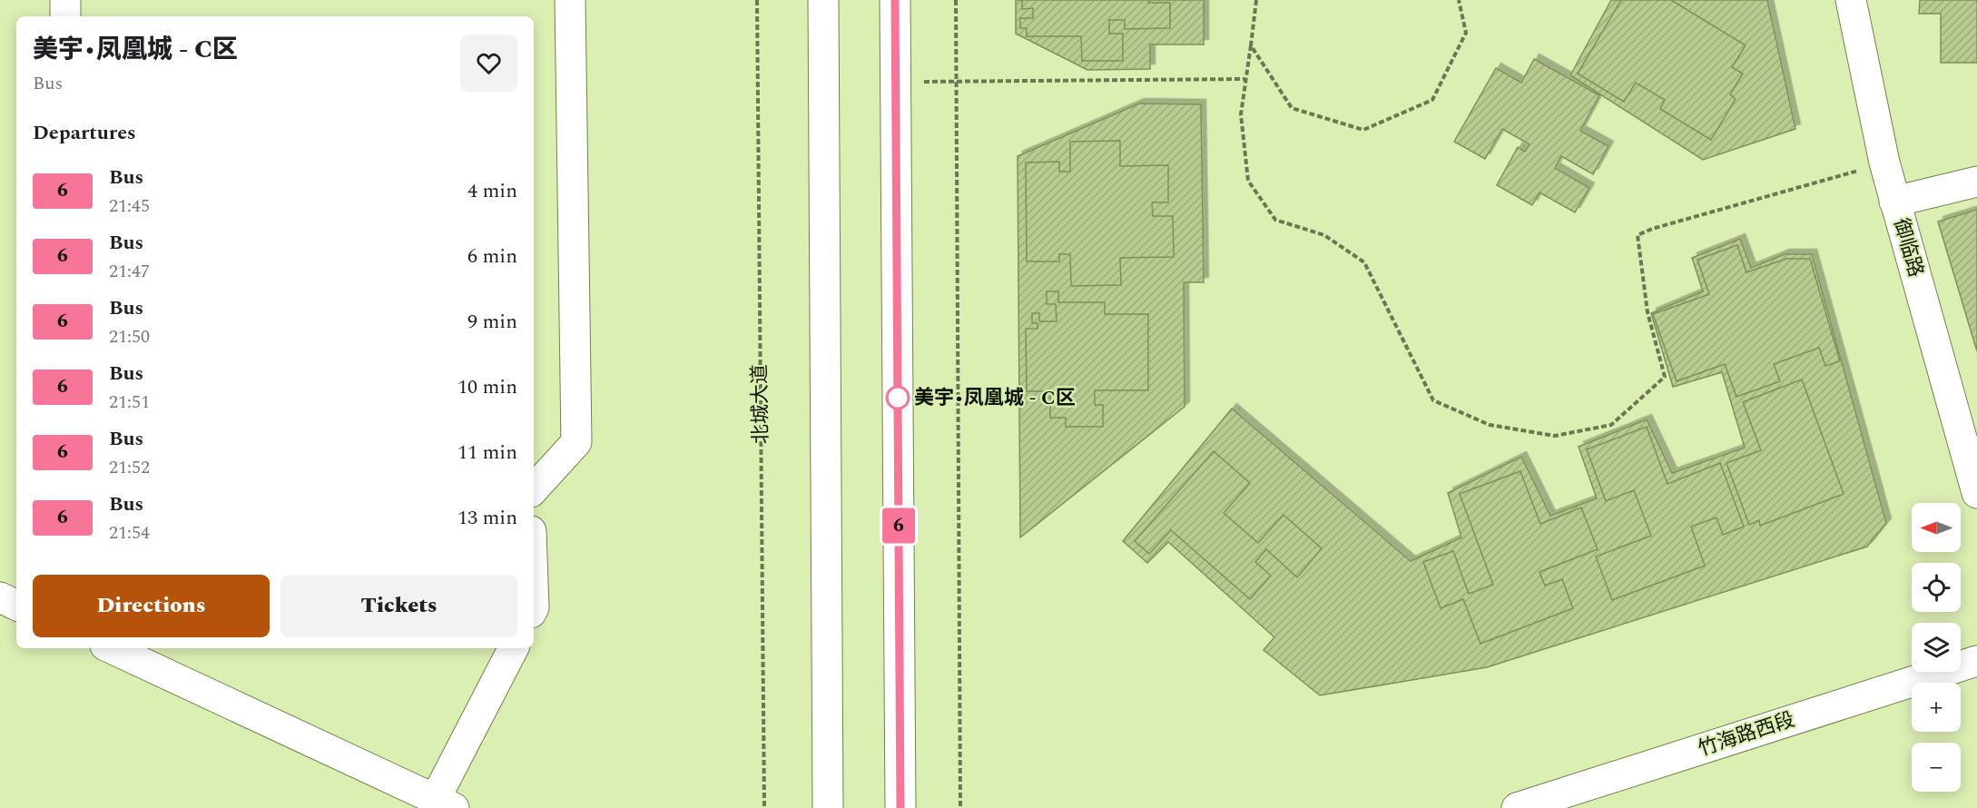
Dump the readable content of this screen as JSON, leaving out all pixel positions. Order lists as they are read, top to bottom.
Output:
{
  "streets": {
    "main road": ["御临路", "竹海路西段"],
    "path": ["北城大道"]
  },
  "places": ["美宇•凤凰城 - C区"],
  "lines": ["bus line 6"],
  "north": "left",
  "page": {
    "on_map": "6",
    "heading": [
      ["美宇•凤凰城 - C区", "Bus"],
      "Departures"
    ],
    "list": [
      {
        "mark": "6",
        "name": "Bus",
        "note": "21:45",
        "value": "4 min"
      },
      {
        "mark": "6",
        "name": "Bus",
        "note": "21:47",
        "value": "6 min"
      },
      {
        "mark": "6",
        "name": "Bus",
        "note": "21:50",
        "value": "9 min"
      },
      {
        "mark": "6",
        "name": "Bus",
        "note": "21:51",
        "value": "10 min"
      },
      {
        "mark": "6",
        "name": "Bus",
        "note": "21:52",
        "value": "11 min"
      },
      {
        "mark": "6",
        "name": "Bus",
        "note": "21:54",
        "value": "13 min"
      }
    ],
    "map_buttons": ["+", "−"],
    "buttons": ["Directions", "Tickets"]
  }
}
